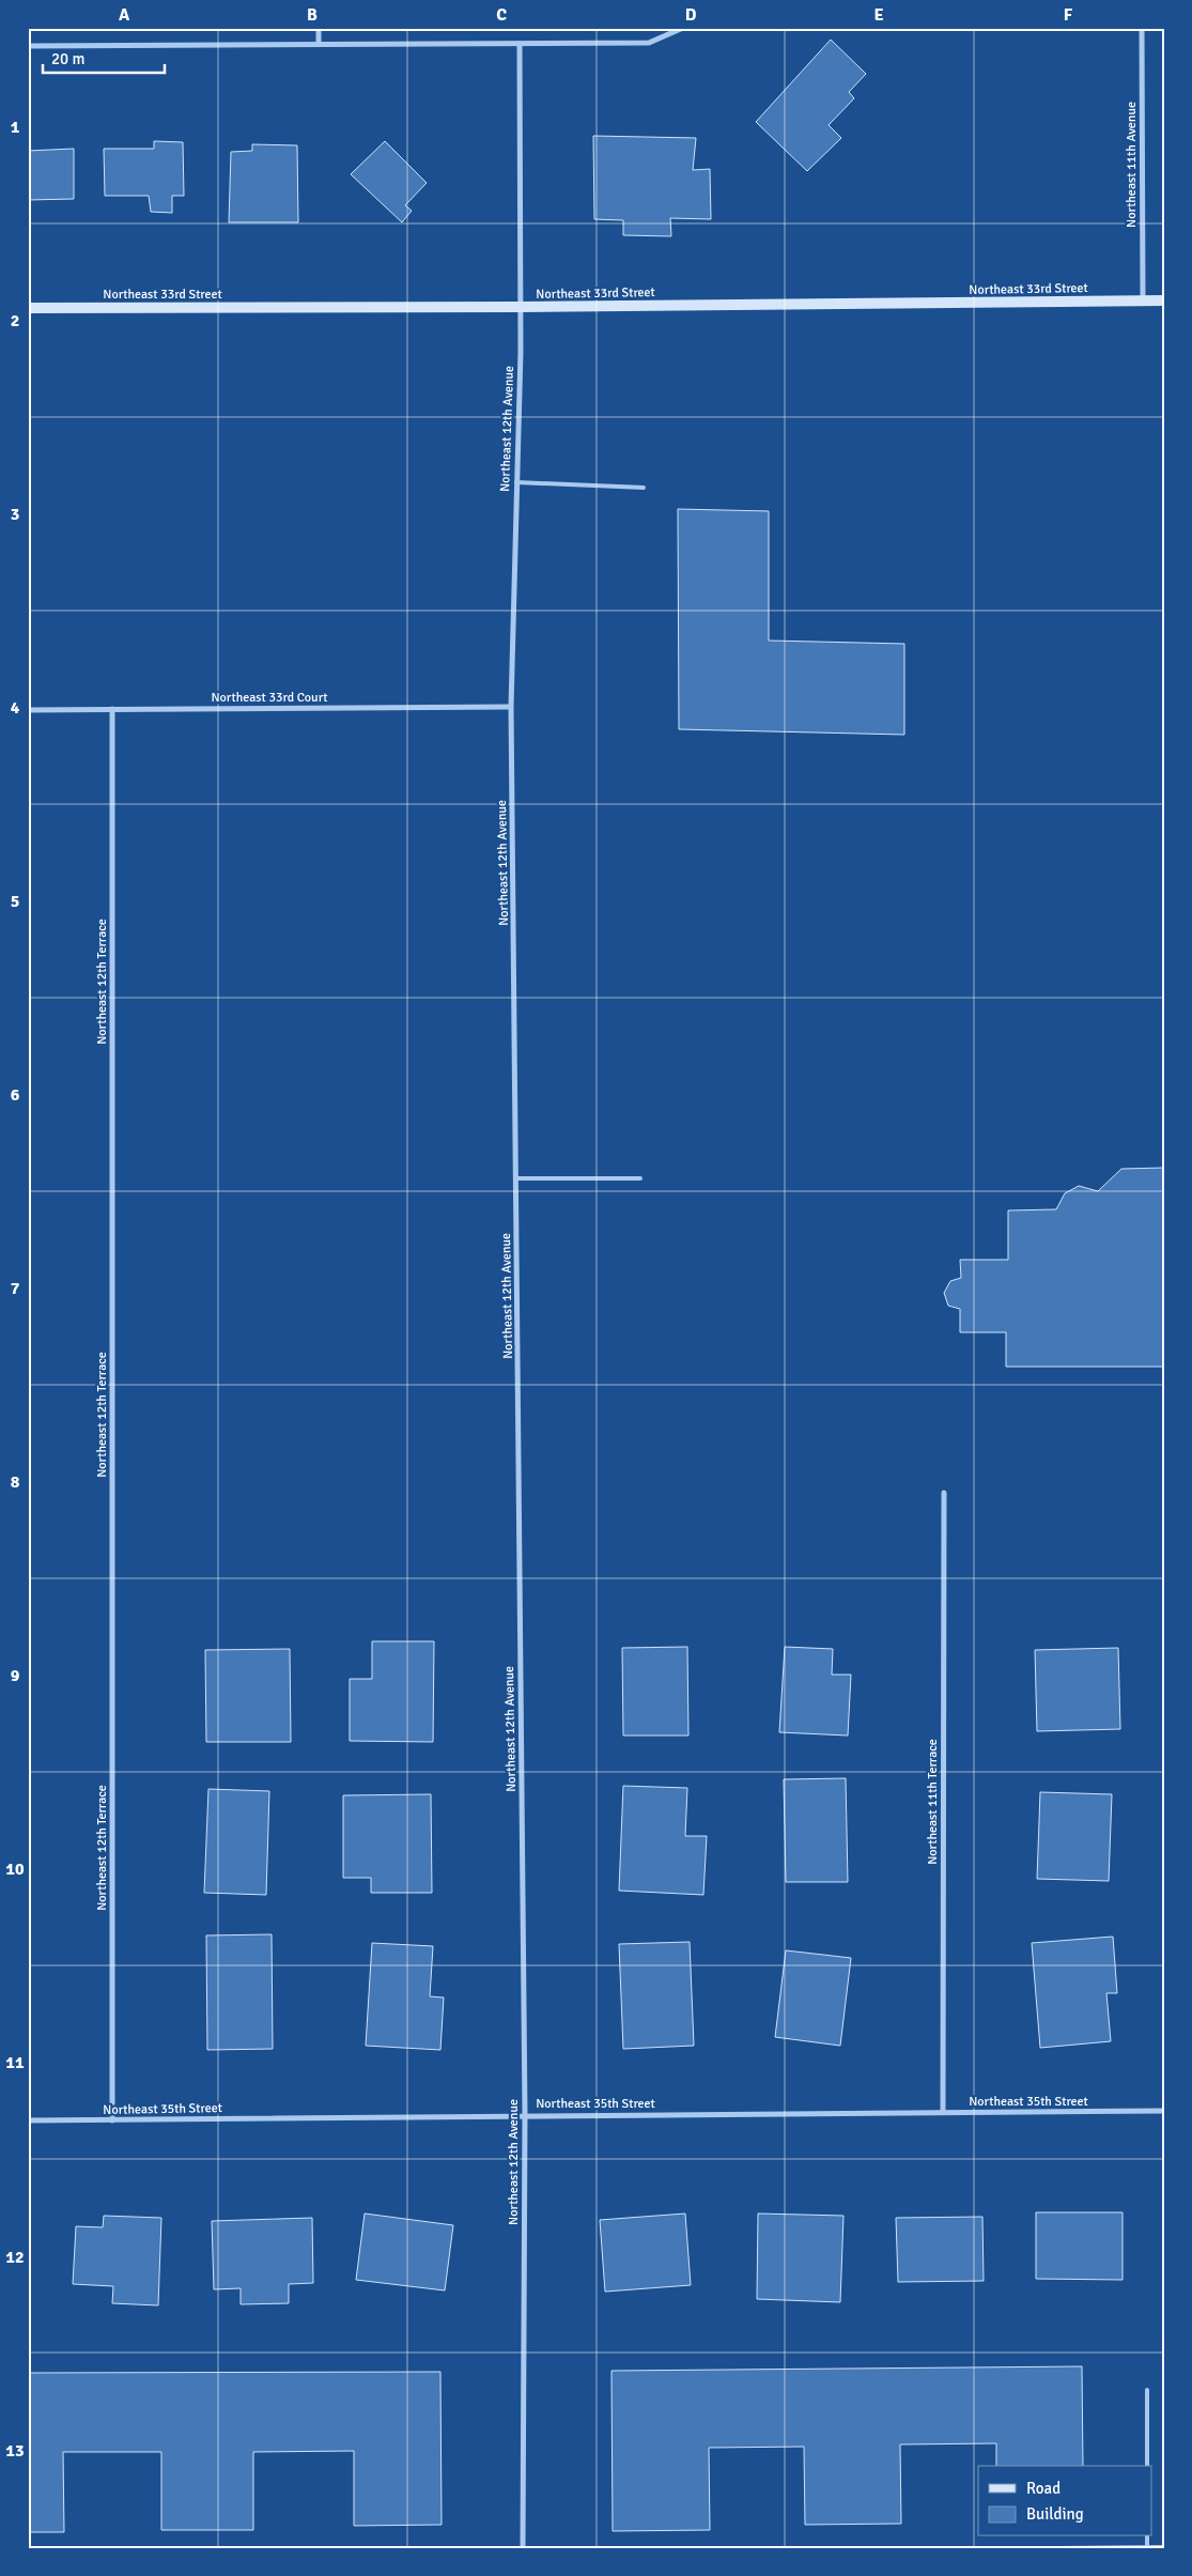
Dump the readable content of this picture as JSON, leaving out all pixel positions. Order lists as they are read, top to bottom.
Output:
{
  "streets": {
    "street": [
      "Northeast 11th Avenue",
      "Northeast 33rd Street",
      "Northeast 12th Avenue",
      "Northeast 33rd Court",
      "Northeast 12th Terrace",
      "Northeast 11th Terrace",
      "Northeast 35th Street"
    ]
  },
  "crossings": [
    ["Northeast 11th Avenue", "Northeast 33rd Street"],
    ["Northeast 33rd Street", "Northeast 12th Avenue"],
    ["Northeast 12th Avenue", "Northeast 33rd Court"],
    ["Northeast 12th Avenue", "Northeast 35th Street"],
    ["Northeast 33rd Court", "Northeast 12th Terrace"],
    ["Northeast 12th Terrace", "Northeast 35th Street"],
    ["Northeast 11th Terrace", "Northeast 35th Street"]
  ],
  "legend": ["Road", "Building"],
  "scale_bar": "20 m",
  "grid": {
    "columns": [
      "A",
      "B",
      "C",
      "D",
      "E",
      "F"
    ],
    "rows": [
      "1",
      "2",
      "3",
      "4",
      "5",
      "6",
      "7",
      "8",
      "9",
      "10",
      "11",
      "12",
      "13"
    ]
  }
}
